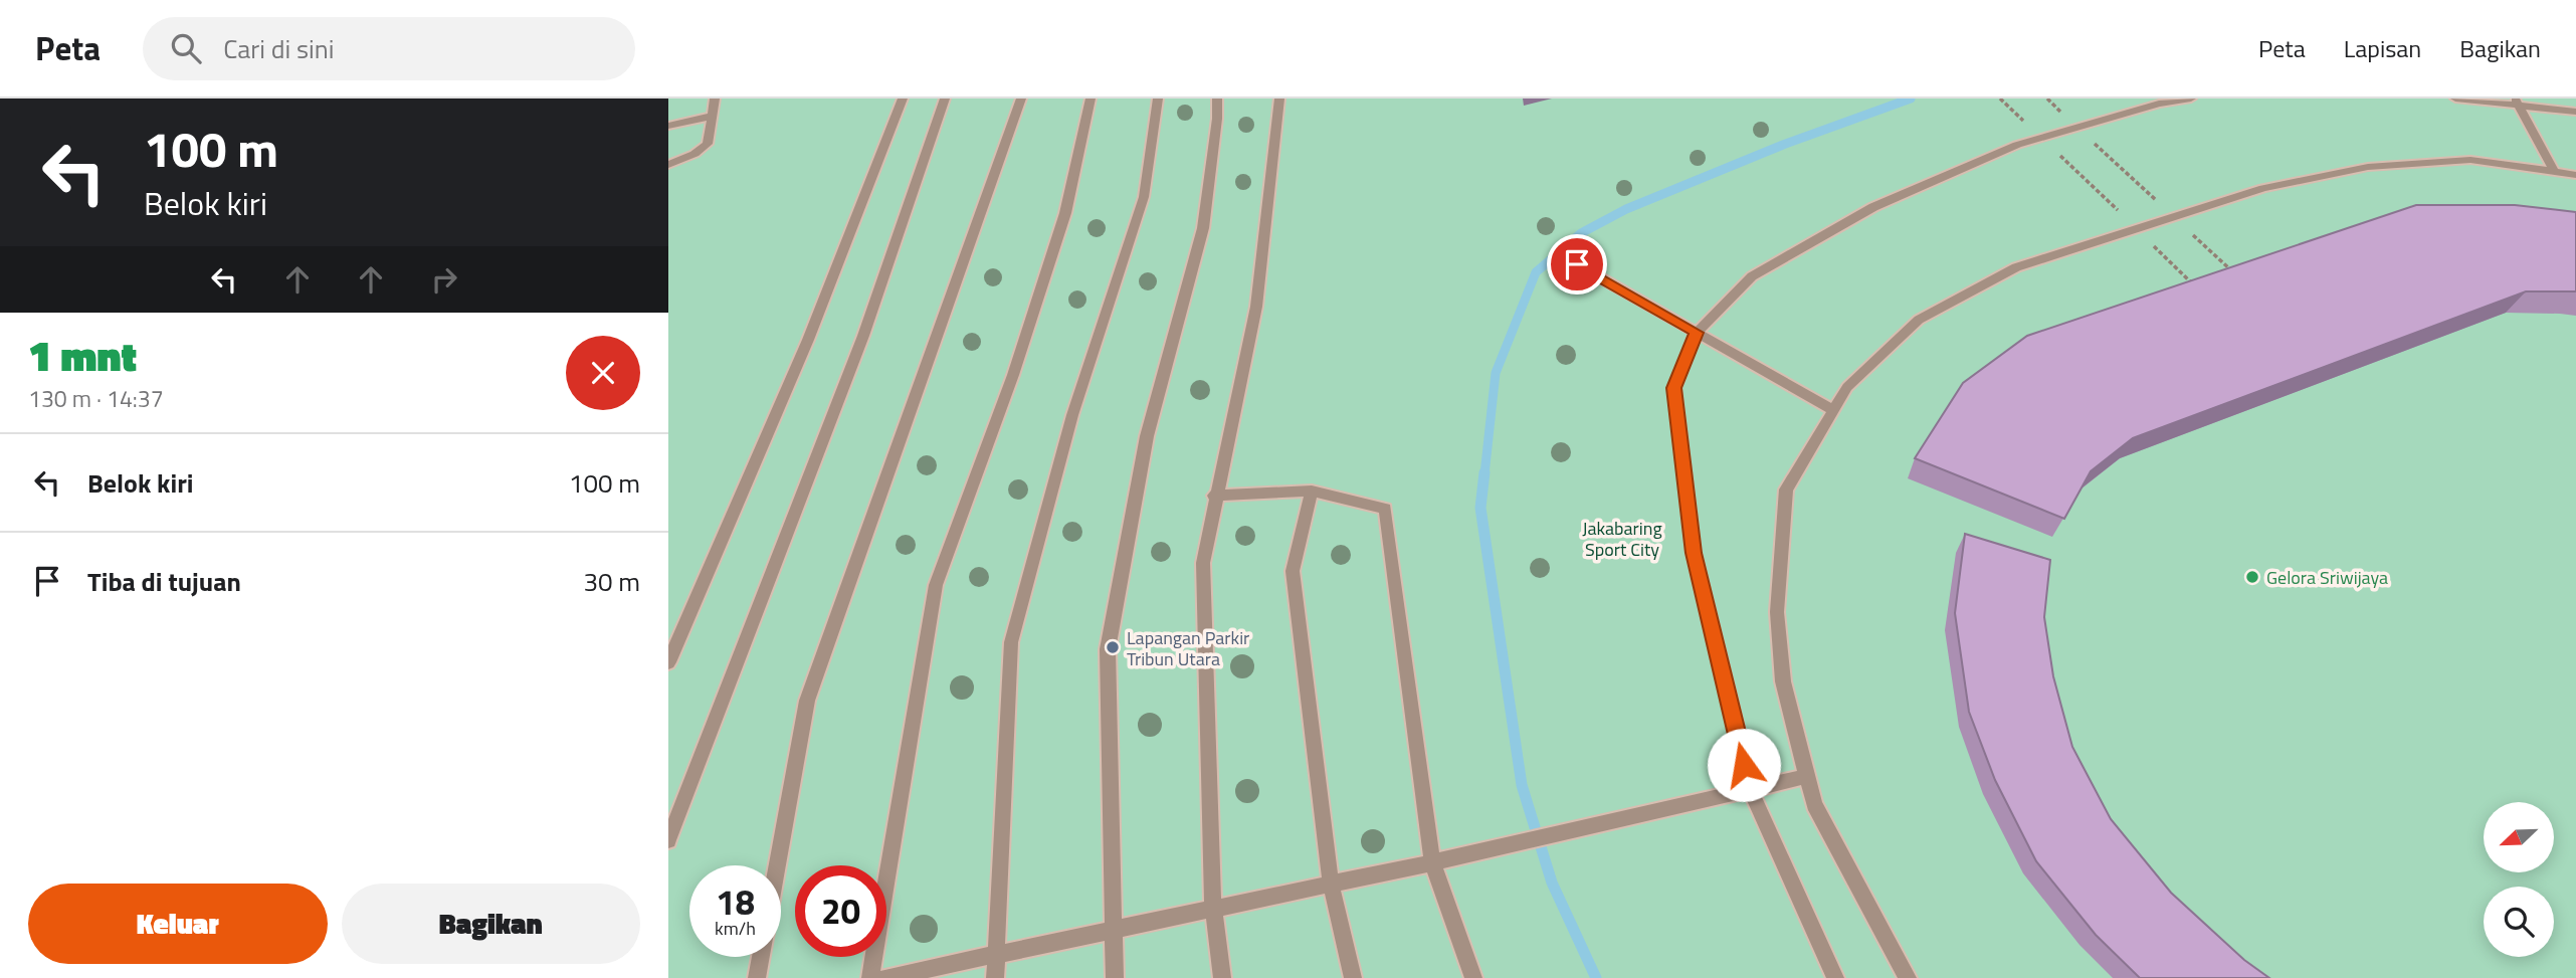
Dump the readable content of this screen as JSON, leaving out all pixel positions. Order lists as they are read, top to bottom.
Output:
{
  "parks": ["Jakabaring Sport City"],
  "places": ["Gelora Sriwijaya", "Lapangan Parkir Tribun Utara"],
  "north": "bottom left",
  "page": {
    "header": "Peta",
    "search": "Cari di sini",
    "nav": ["Peta", "Lapisan", "Bagikan"],
    "turn": ["100 m", "Belok kiri"],
    "heading": ["1 mnt", "130 m · 14:37"],
    "list": [
      {
        "name": "Belok kiri",
        "value": "100 m"
      },
      {
        "name": "Tiba di tujuan",
        "value": "30 m"
      }
    ],
    "speed": "18 km/h",
    "limit": "20",
    "buttons": ["Keluar", "Bagikan"]
  }
}
